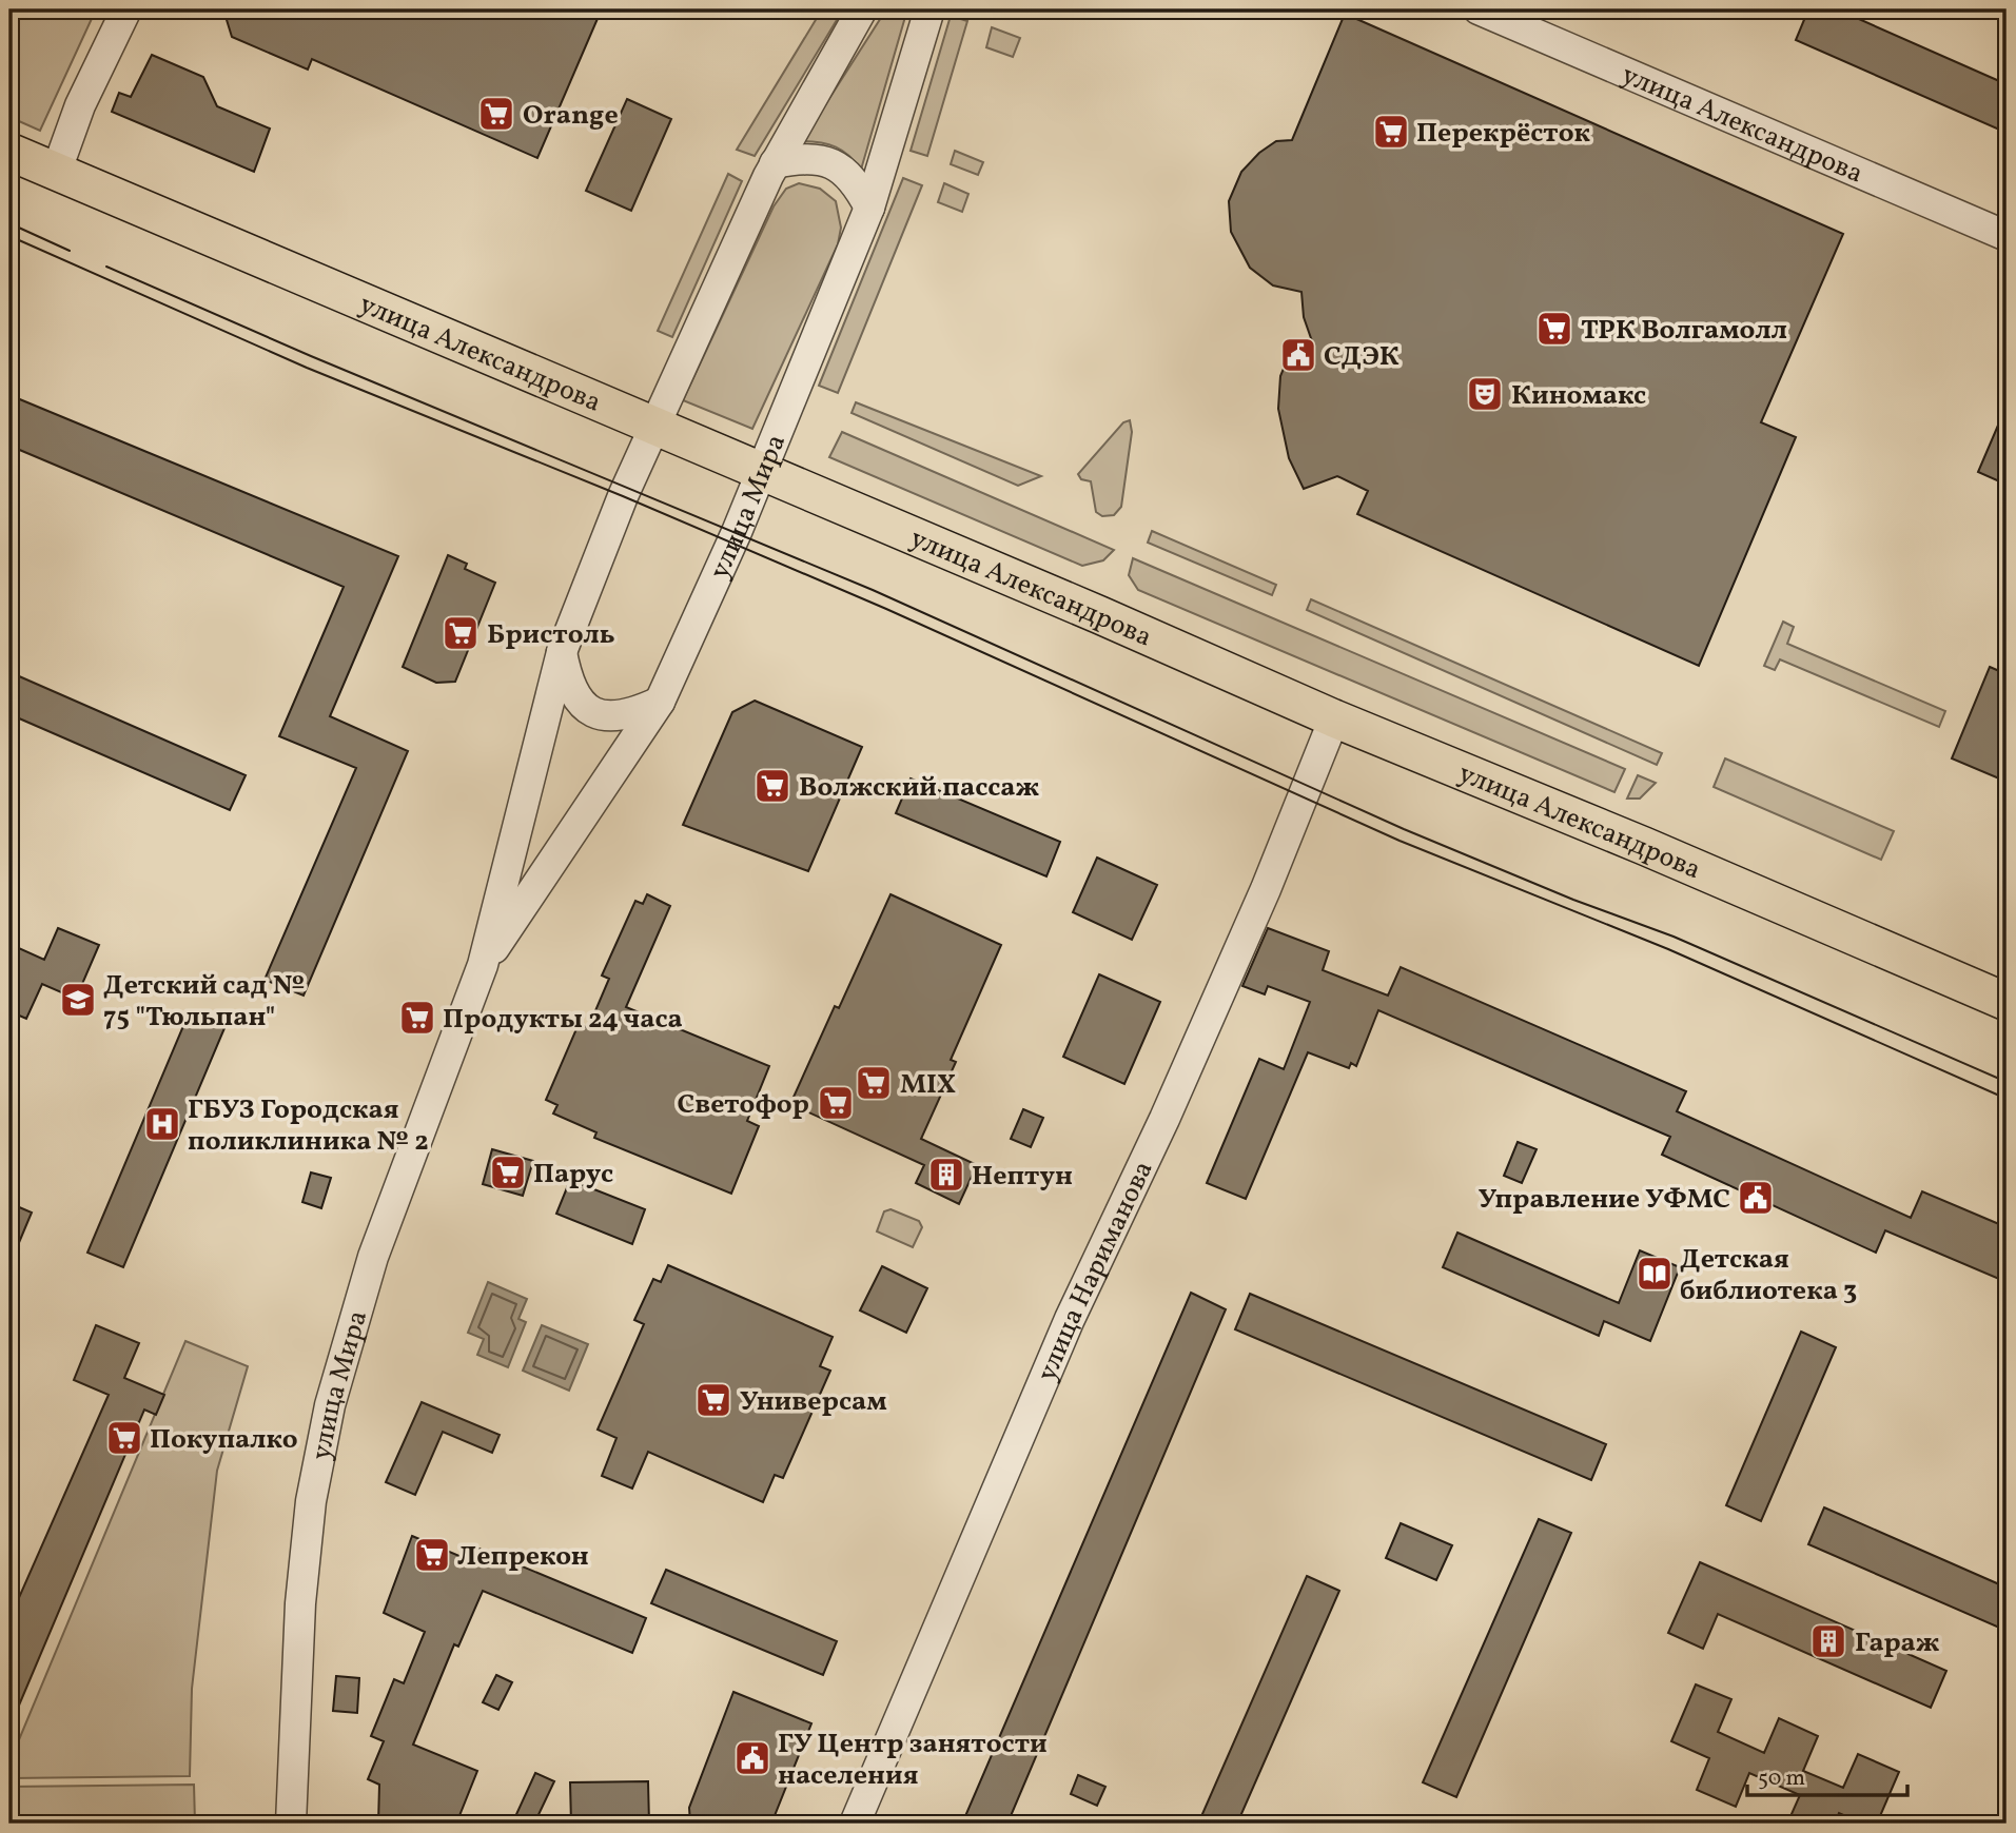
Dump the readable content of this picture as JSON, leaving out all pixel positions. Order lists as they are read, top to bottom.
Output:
{
  "streets": {
    "main road": ["улица Александрова"],
    "street": ["улица Мира", "улица Нариманова"]
  },
  "crossings": [
    ["улица Александрова", "улица Мира"],
    ["улица Александрова", "улица Нариманова"]
  ],
  "places": {
    "supermarket": [
      "Orange",
      "Перекрёсток",
      "ТРК Волгамолл",
      "Бристоль",
      "Волжский пассаж",
      "Продукты 24 часа",
      "MIX",
      "Светофор",
      "Парус",
      "Универсам",
      "Покупалко",
      "Лепрекон"
    ],
    "public building": ["СДЭК", "Управление УФМС", "ГУ Центр занятости населения"],
    "theatre": ["Киномакс"],
    "school or university": ["Детский сад № 75 \"Тюльпан\""],
    "hospital": ["ГБУЗ Городская поликлиника № 2"],
    "building": ["Нептун", "Гараж"],
    "library": ["Детская библиотека 3"]
  },
  "scale_bar": "50 m"
}
